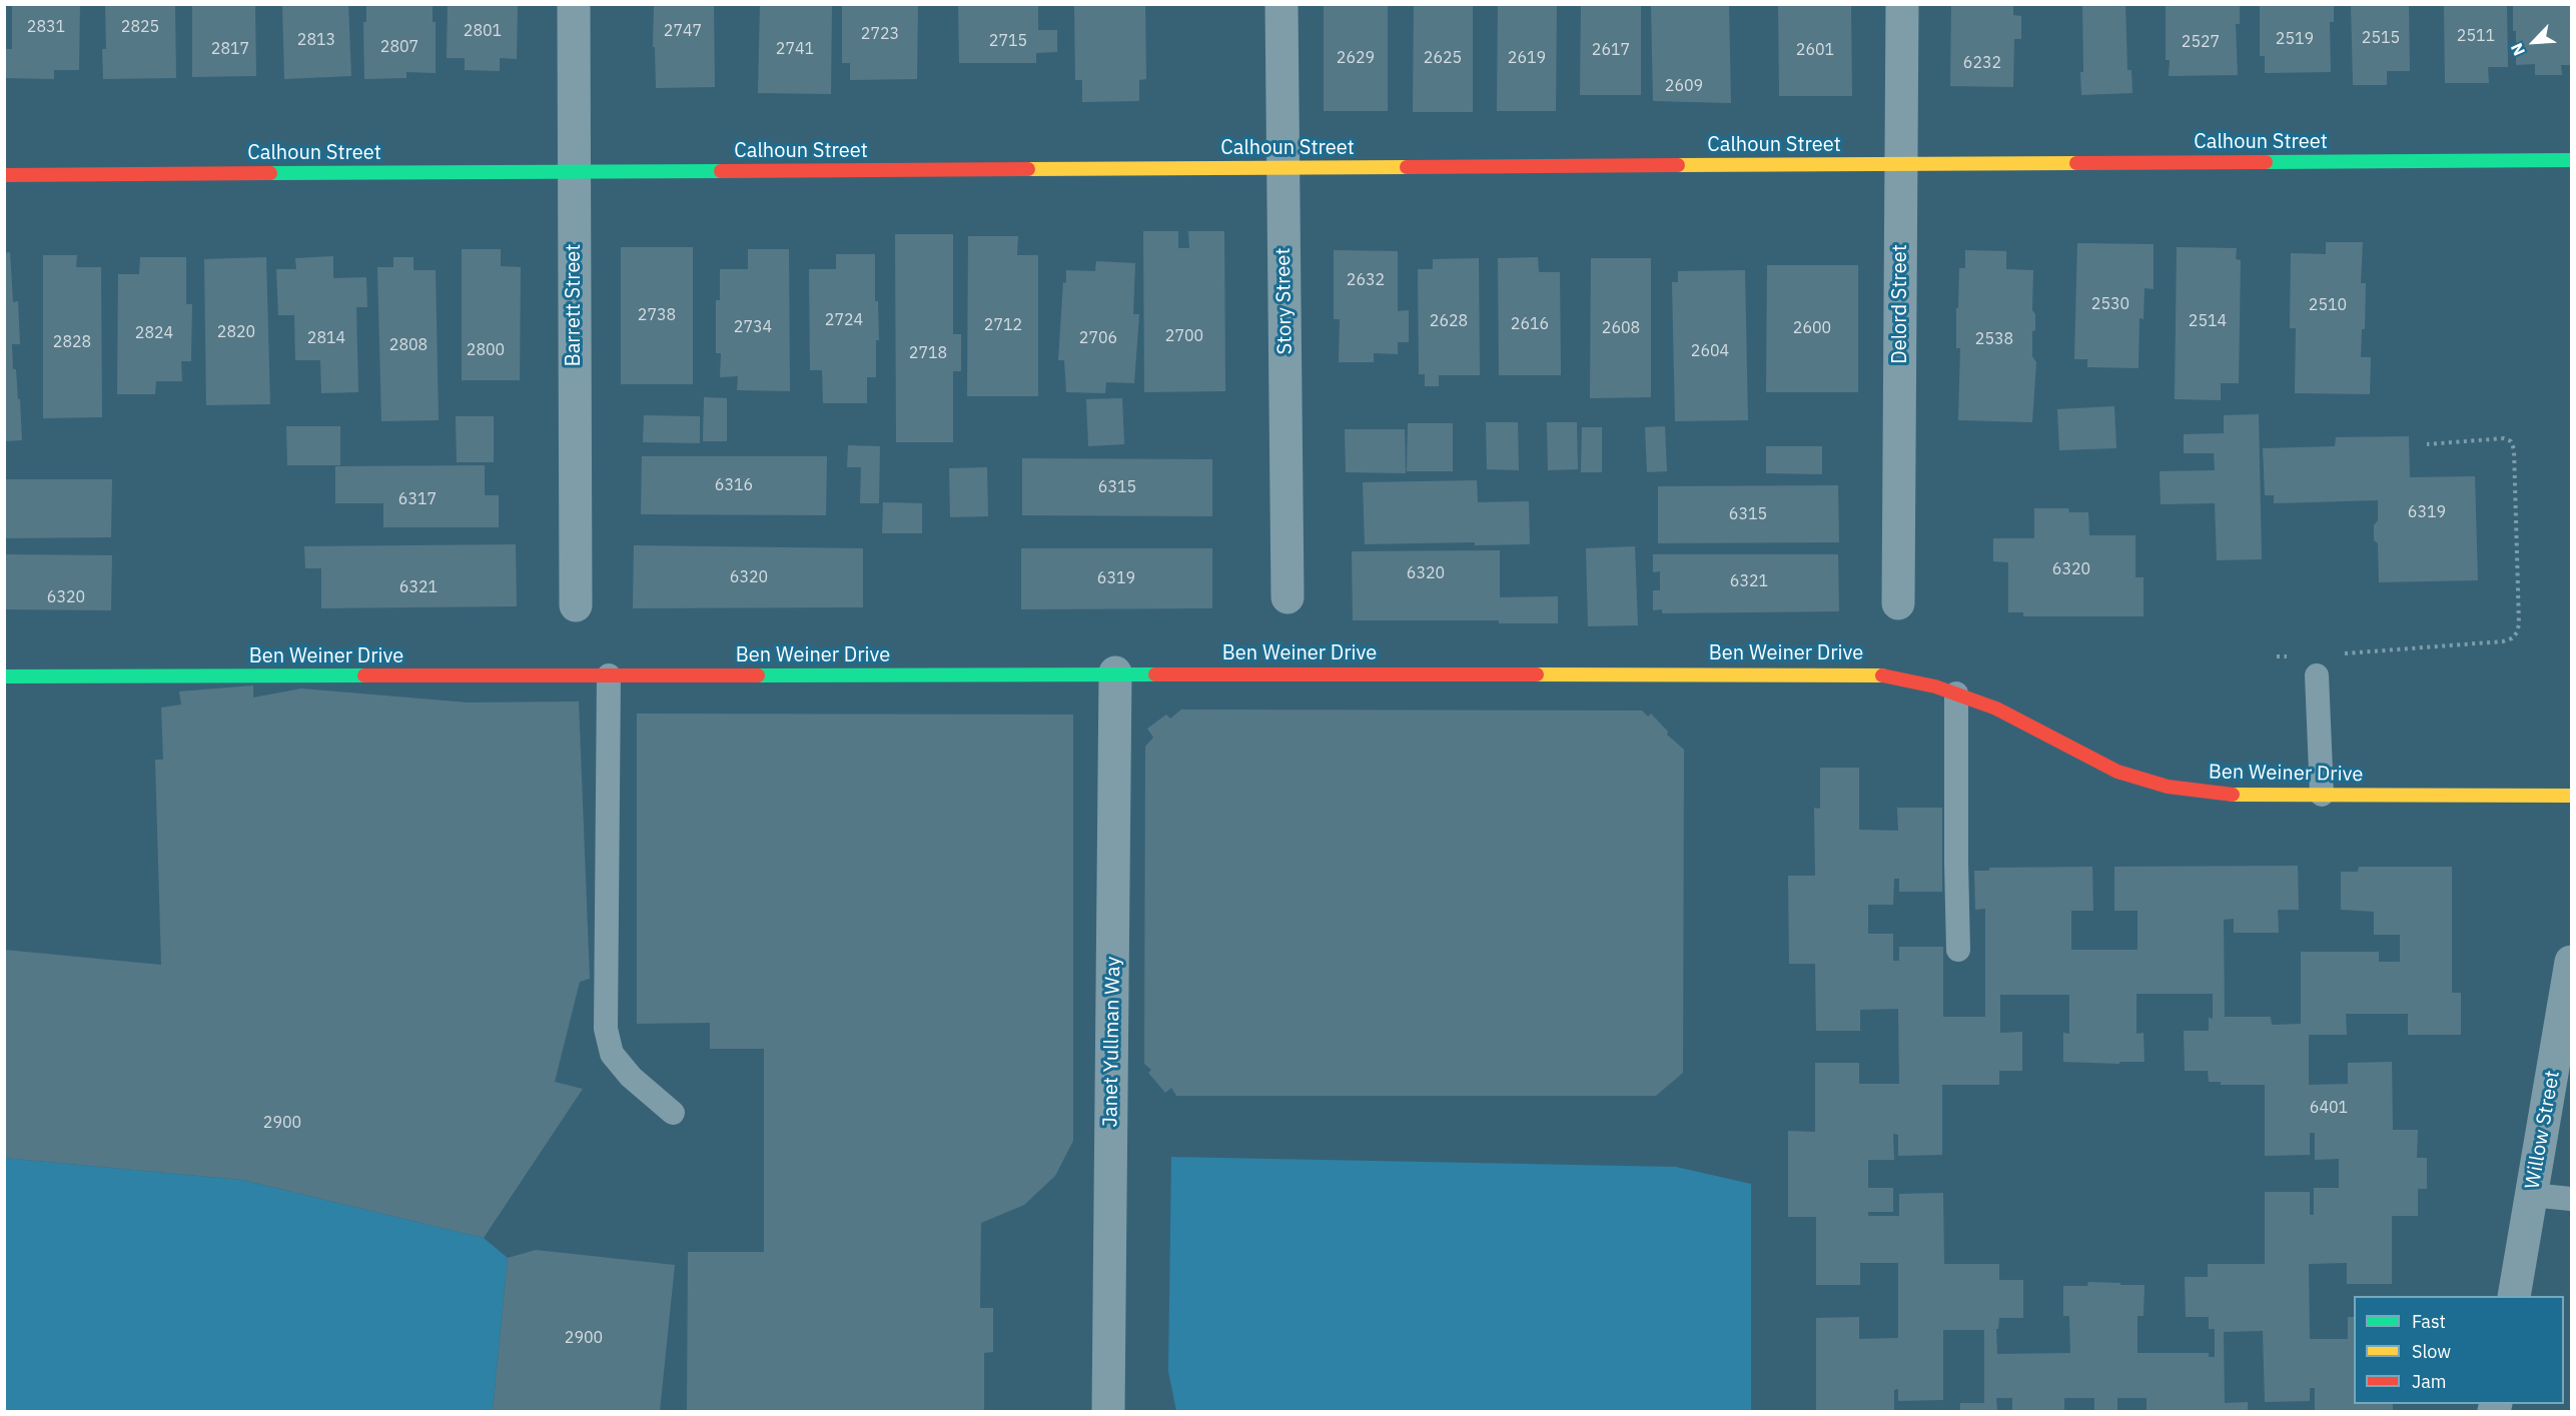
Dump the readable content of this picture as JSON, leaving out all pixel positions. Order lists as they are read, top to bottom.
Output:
{
  "streets": {
    "street": [
      "Calhoun Street",
      "Story Street",
      "Delord Street",
      "Barrett Street",
      "Ben Weiner Drive",
      "Janet Yullman Way",
      "Willow Street"
    ]
  },
  "crossings": [
    ["Calhoun Street", "Story Street"],
    ["Calhoun Street", "Delord Street"],
    ["Calhoun Street", "Barrett Street"],
    ["Ben Weiner Drive", "Janet Yullman Way"]
  ],
  "house_numbers": [
    "2831",
    "2825",
    "2801",
    "2747",
    "2723",
    "2511",
    "2515",
    "2519",
    "2813",
    "2715",
    "2527",
    "2807",
    "2817",
    "2741",
    "2617",
    "2601",
    "2629",
    "2625",
    "2619",
    "6232",
    "2609",
    "2632",
    "2530",
    "2510",
    "2738",
    "2724",
    "2628",
    "2514",
    "2616",
    "2712",
    "2734",
    "2608",
    "2600",
    "2820",
    "2824",
    "2700",
    "2814",
    "2706",
    "2538",
    "2828",
    "2808",
    "2800",
    "2604",
    "2718",
    "6316",
    "6315",
    "6317",
    "6319",
    "6315",
    "6320",
    "6320",
    "6320",
    "6319",
    "6321",
    "6321",
    "6320",
    "6401",
    "2900",
    "2900"
  ],
  "legend": ["Fast", "Slow", "Jam"],
  "north": "bottom left"
}
